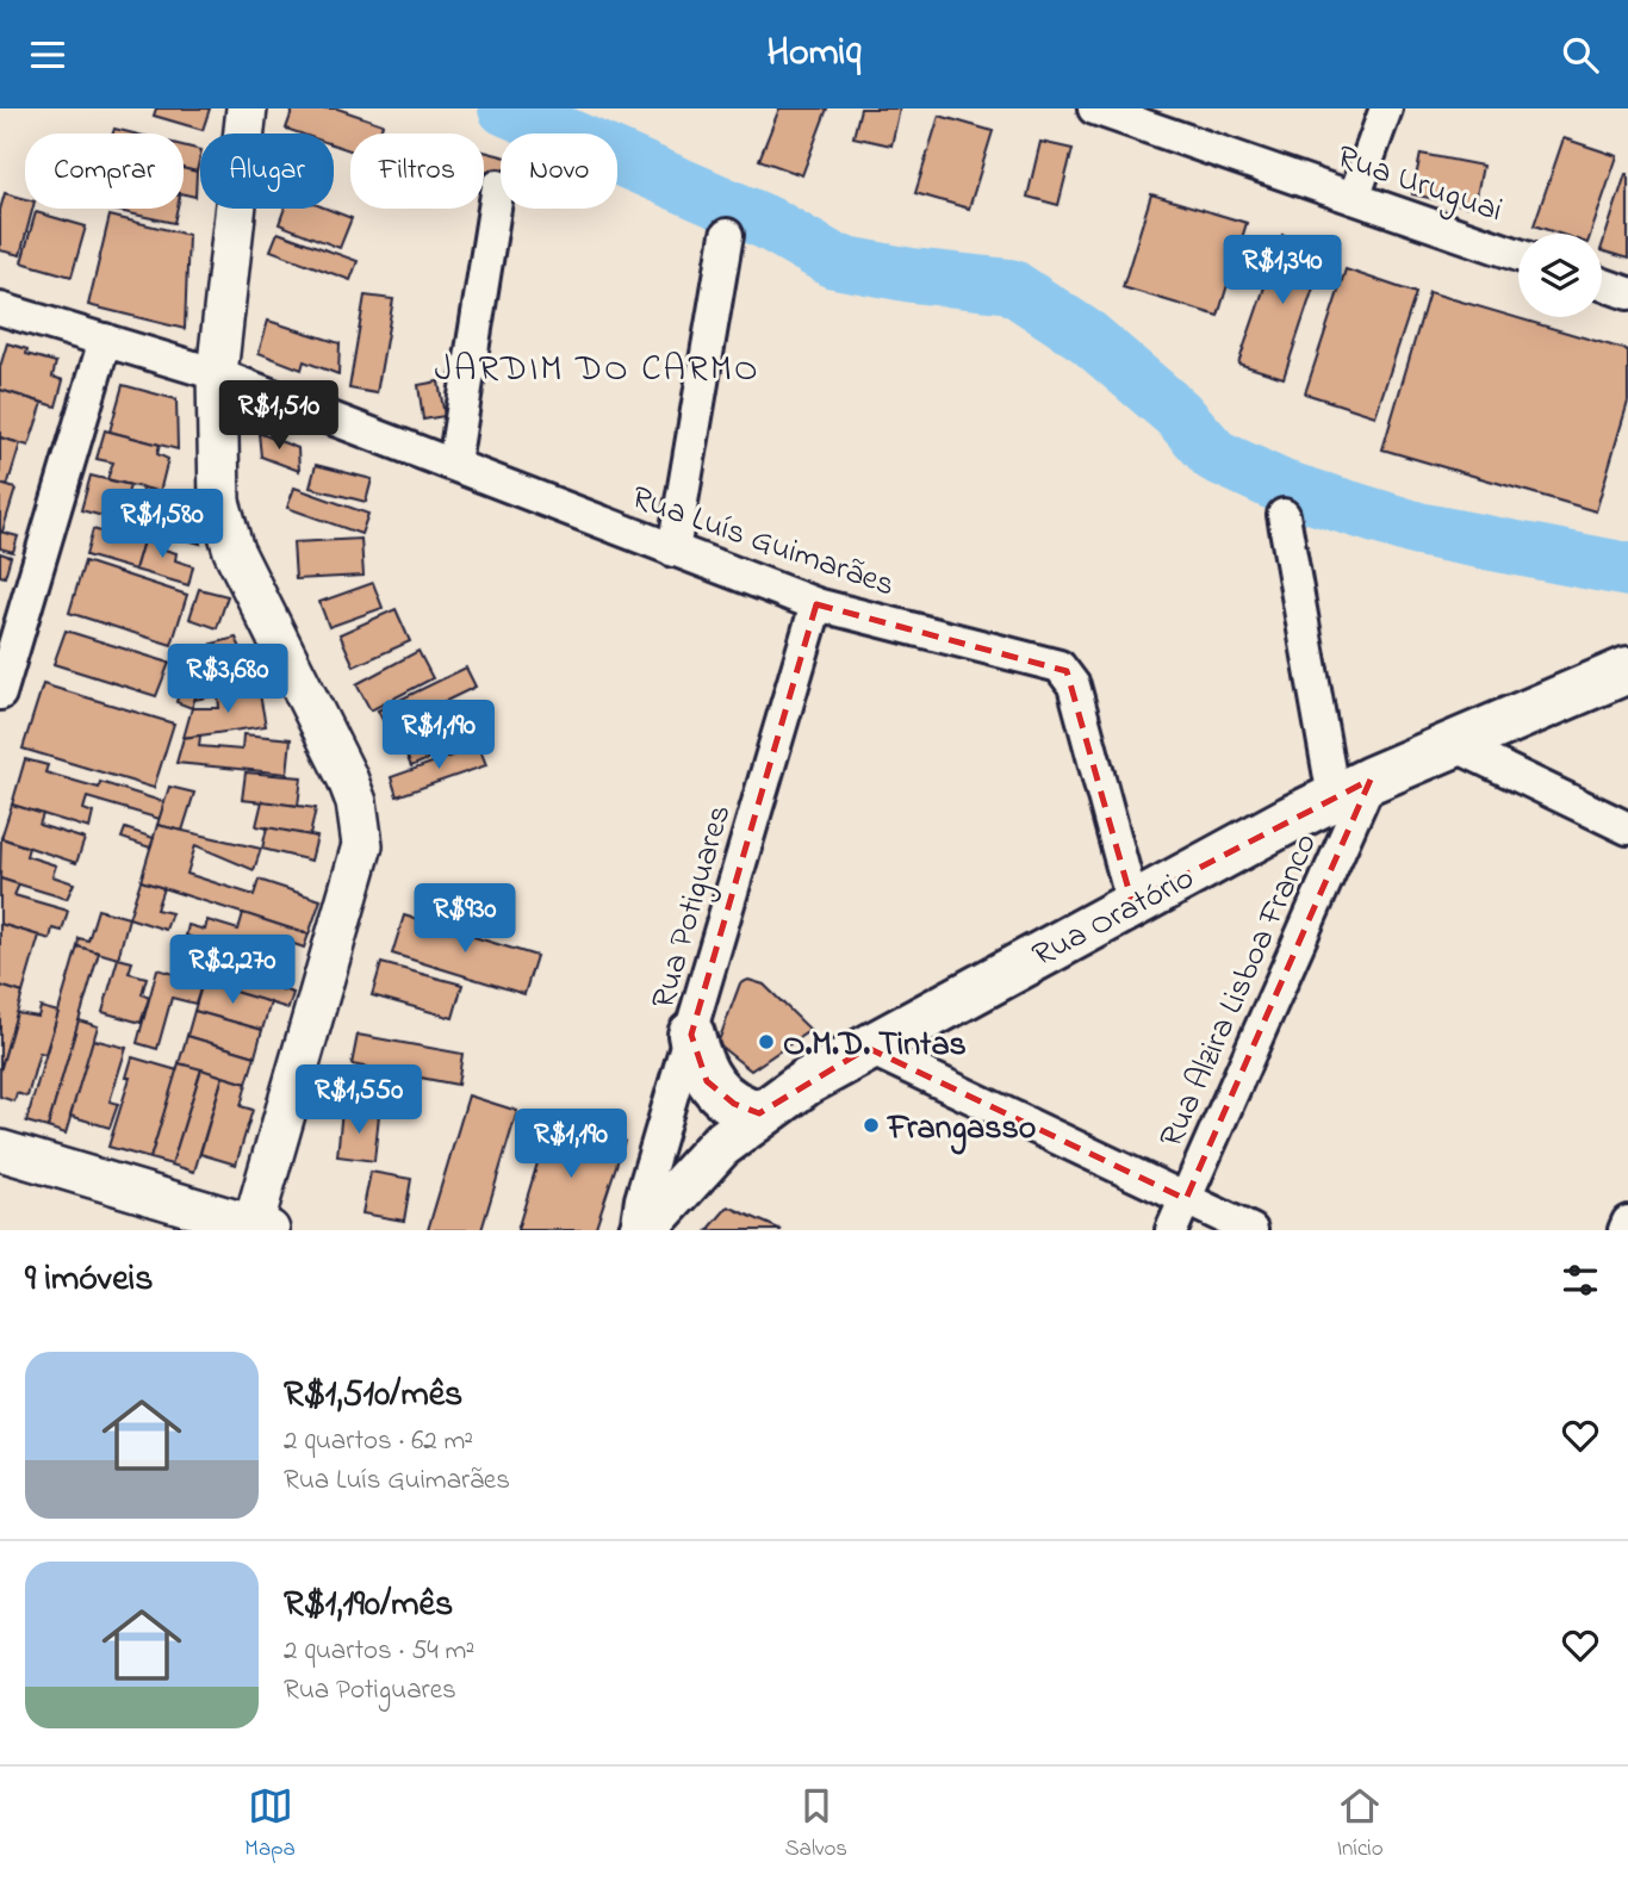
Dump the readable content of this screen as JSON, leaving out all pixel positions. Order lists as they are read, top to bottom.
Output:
{
  "streets": {
    "main road": ["Rua Oratório"],
    "street": [
      "Rua Uruguai",
      "Rua Luís Guimarães",
      "Rua Potiguares",
      "Rua Alzira Lisboa Franco"
    ]
  },
  "crossings": [
    ["Rua Luís Guimarães", "Rua Potiguares"],
    ["Rua Luís Guimarães", "Rua Oratório"],
    ["Rua Potiguares", "Rua Oratório"],
    ["Rua Oratório", "Rua Alzira Lisboa Franco"]
  ],
  "districts": ["JARDIM DO CARMO"],
  "places": ["O.M.D. Tintas", "Frangasso"],
  "page": {
    "header": "Homiq",
    "chip": [
      "Comprar",
      "Alugar",
      "Filtros",
      "Novo"
    ],
    "price": [
      "R$1,340",
      "R$1,510",
      "R$1,580",
      "R$3,680",
      "R$1,190",
      "R$930",
      "R$2,270",
      "R$1,550",
      "R$1,190"
    ],
    "heading": "9 imóveis",
    "list": [
      {
        "name": "R$1,510/mês",
        "note": "2 quartos · 62 m² · Rua Luís Guimarães"
      },
      {
        "name": "R$1,190/mês",
        "note": "2 quartos · 54 m² · Rua Potiguares"
      }
    ],
    "tabs": ["Mapa", "Salvos", "Início"]
  }
}
